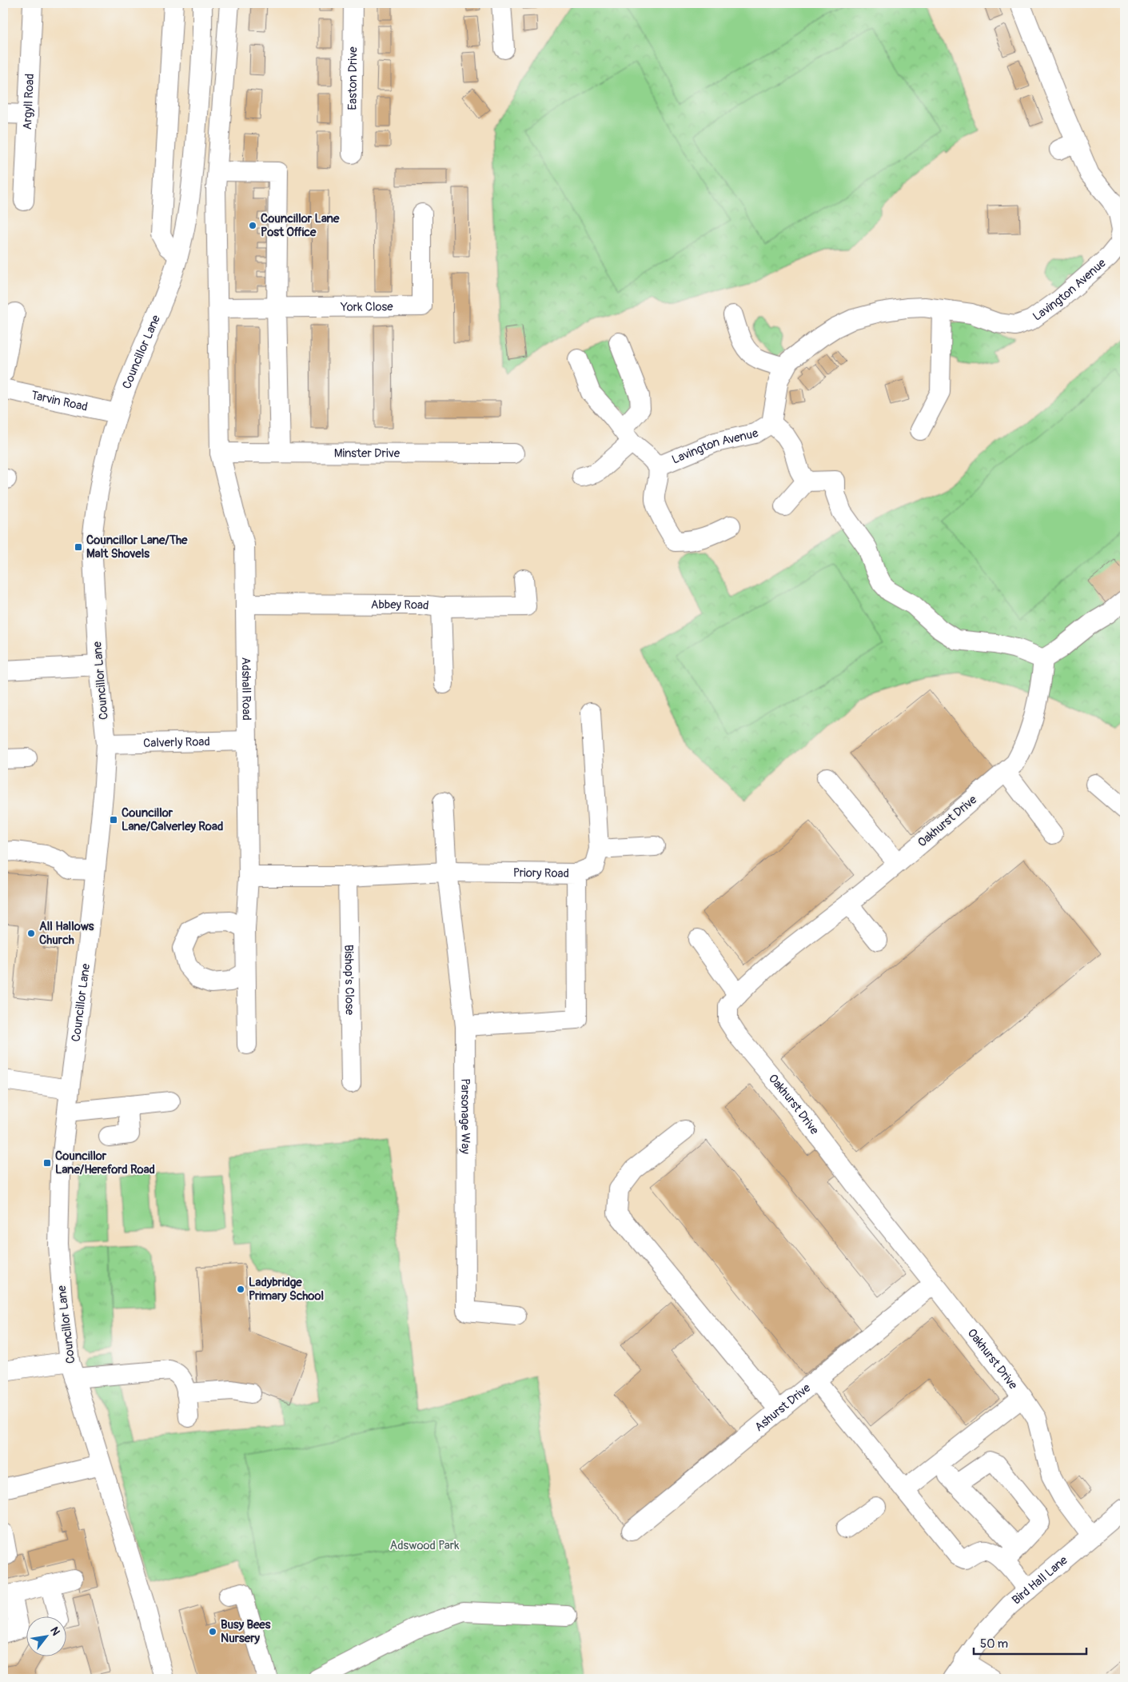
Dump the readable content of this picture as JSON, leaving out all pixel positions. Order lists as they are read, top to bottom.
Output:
{
  "streets": {
    "street": [
      "Easton Drive",
      "Argyll Road",
      "Lavington Avenue",
      "York Close",
      "Councillor Lane",
      "Tarvin Road",
      "Minster Drive",
      "Abbey Road",
      "Adshall Road",
      "Calverly Road",
      "Oakhurst Drive",
      "Priory Road",
      "Bishop's Close",
      "Parsonage Way",
      "Ashurst Drive",
      "Bird Hall Lane"
    ]
  },
  "crossings": [
    ["Councillor Lane", "Tarvin Road"],
    ["Councillor Lane", "Calverly Road"],
    ["Minster Drive", "Adshall Road"],
    ["Abbey Road", "Adshall Road"],
    ["Adshall Road", "Calverly Road"],
    ["Adshall Road", "Priory Road"],
    ["Oakhurst Drive", "Ashurst Drive"],
    ["Oakhurst Drive", "Bird Hall Lane"],
    ["Priory Road", "Bishop's Close"],
    ["Priory Road", "Parsonage Way"]
  ],
  "parks": ["Adswood Park"],
  "places": {
    "other": [
      "Councillor Lane Post Office",
      "All Hallows Church",
      "Ladybridge Primary School",
      "Busy Bees Nursery"
    ],
    "transit": ["Councillor Lane/The Malt Shovels", "Councillor Lane/Calverley Road", "Councillor Lane/Hereford Road"]
  },
  "scale_bar": "50 m",
  "north": "top right"
}
